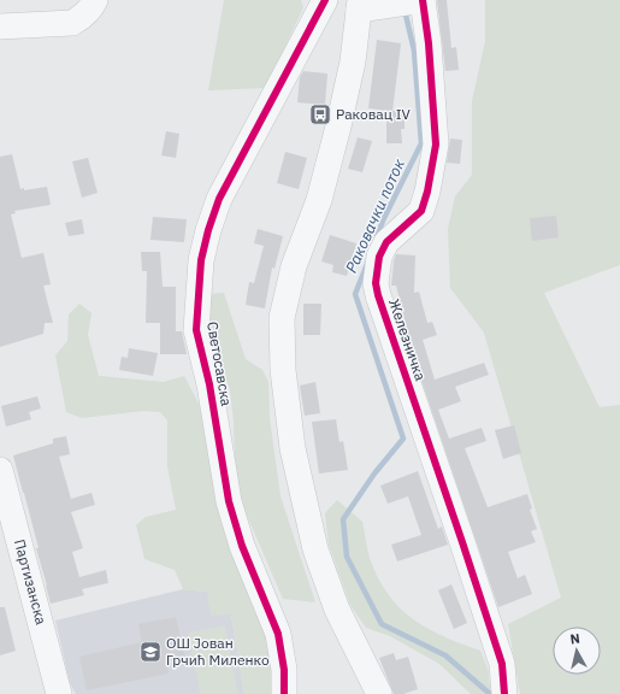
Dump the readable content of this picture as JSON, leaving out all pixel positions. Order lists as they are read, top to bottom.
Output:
{
  "streets": {
    "street": ["Железничка", "Светосавска", "Партизанска"]
  },
  "water": ["Раковачки поток"],
  "places": {
    "bus stop": ["Раковац IV"],
    "school or university": ["ОШ Јован Грчић Миленко"]
  },
  "north": "top"
}
